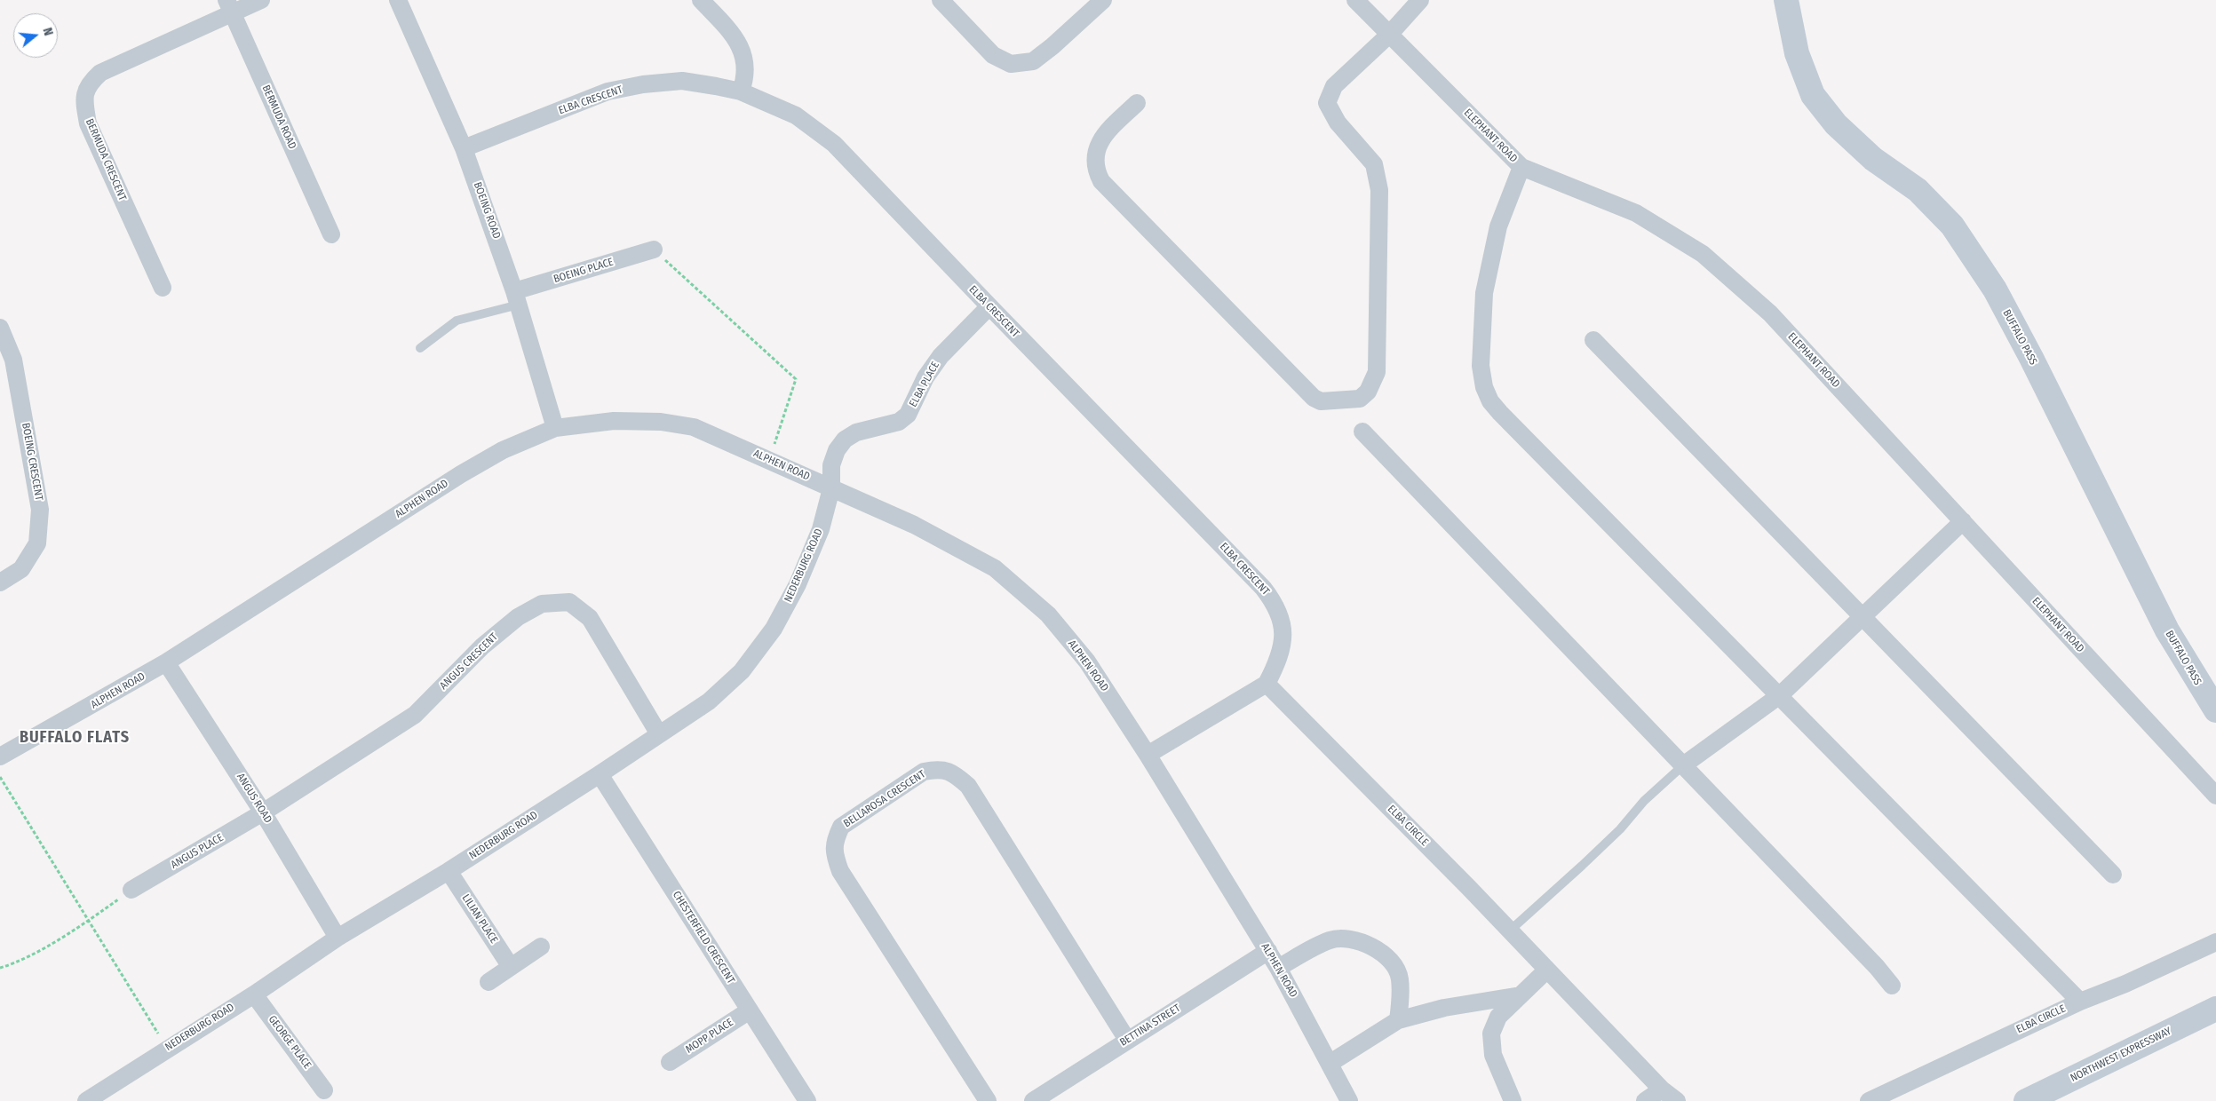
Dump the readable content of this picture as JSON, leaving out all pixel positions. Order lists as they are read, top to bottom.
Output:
{
  "streets": {
    "main road": ["BUFFALO PASS", "NORTHWEST EXPRESSWAY"],
    "street": [
      "ELBA CRESCENT",
      "BERMUDA ROAD",
      "ELEPHANT ROAD",
      "BERMUDA CRESCENT",
      "BOEING ROAD",
      "BOEING PLACE",
      "ELBA PLACE",
      "BOEING CRESCENT",
      "ALPHEN ROAD",
      "NEDERBURG ROAD",
      "ANGUS CRESCENT",
      "ANGUS ROAD",
      "BELLAROSA CRESCENT",
      "ELBA CIRCLE",
      "ANGUS PLACE",
      "LILIAN PLACE",
      "CHESTERFIELD CRESCENT",
      "BETTINA STREET",
      "MOPP PLACE",
      "GEORGE PLACE"
    ]
  },
  "crossings": [
    ["ELBA CRESCENT", "BOEING ROAD"],
    ["ELBA CRESCENT", "ELBA PLACE"],
    ["ELBA CRESCENT", "ELBA CIRCLE"],
    ["BERMUDA ROAD", "BERMUDA CRESCENT"],
    ["BOEING ROAD", "BOEING PLACE"],
    ["BOEING ROAD", "ALPHEN ROAD"],
    ["ELBA PLACE", "ALPHEN ROAD"],
    ["ELBA PLACE", "NEDERBURG ROAD"],
    ["ALPHEN ROAD", "NEDERBURG ROAD"],
    ["ALPHEN ROAD", "ANGUS ROAD"],
    ["ALPHEN ROAD", "BETTINA STREET"],
    ["NEDERBURG ROAD", "ANGUS CRESCENT"],
    ["NEDERBURG ROAD", "ANGUS ROAD"],
    ["NEDERBURG ROAD", "LILIAN PLACE"],
    ["NEDERBURG ROAD", "CHESTERFIELD CRESCENT"],
    ["NEDERBURG ROAD", "GEORGE PLACE"],
    ["ANGUS CRESCENT", "ANGUS ROAD"],
    ["ANGUS CRESCENT", "ANGUS PLACE"],
    ["ANGUS ROAD", "ANGUS PLACE"],
    ["BELLAROSA CRESCENT", "BETTINA STREET"],
    ["CHESTERFIELD CRESCENT", "MOPP PLACE"]
  ],
  "districts": ["BUFFALO FLATS"],
  "north": "right"
}
